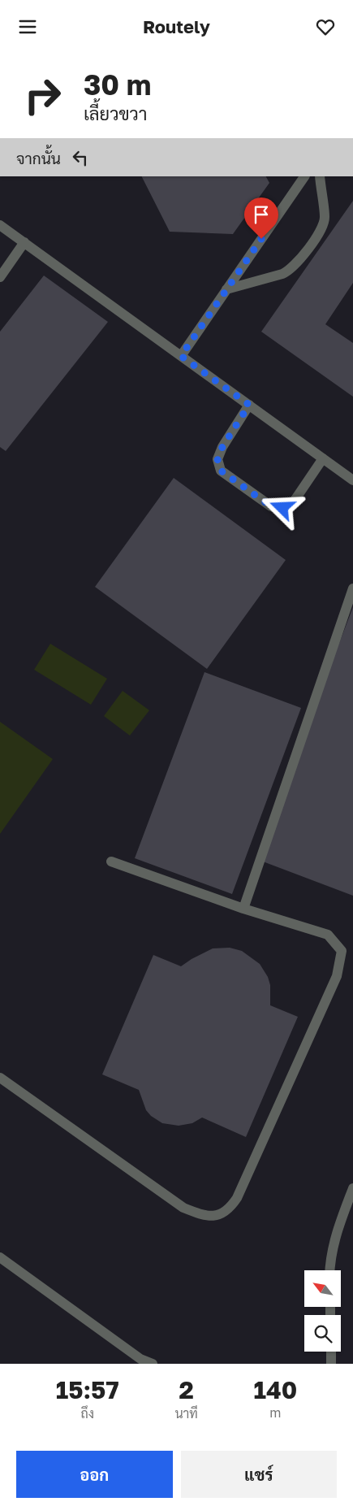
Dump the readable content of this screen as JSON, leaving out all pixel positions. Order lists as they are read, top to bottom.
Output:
{
  "north": "top left",
  "page": {
    "header": "Routely",
    "turn": ["30 m", "เลี้ยวขวา"],
    "then": "จากนั้น",
    "eta": [
      "15:57",
      "ถึง",
      "2",
      "นาที",
      "140",
      "m"
    ],
    "buttons": ["ออก", "แชร์"]
  }
}
